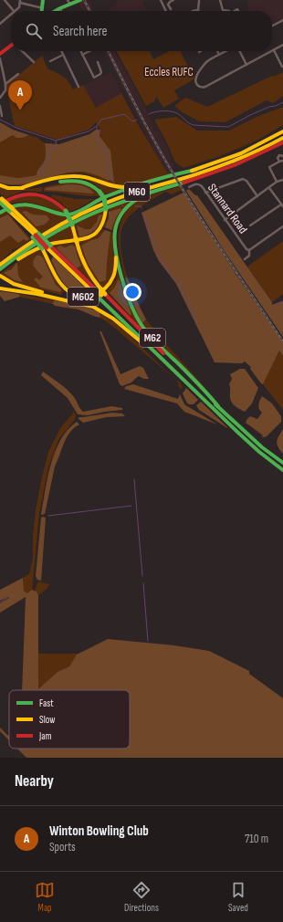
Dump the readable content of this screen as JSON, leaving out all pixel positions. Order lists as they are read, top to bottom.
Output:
{
  "streets": {
    "main road": ["M60", "M602", "M62"],
    "street": ["Stannard Road"]
  },
  "crossings": [
    ["M60", "M602"],
    ["M60", "M62"],
    ["M602", "M62"]
  ],
  "parks": ["Eccles RUFC"],
  "legend": ["Fast", "Slow", "Jam"],
  "page": {
    "search": "Search here",
    "pins": "A",
    "heading": "Nearby",
    "list": [
      {
        "mark": "A",
        "name": "Winton Bowling Club",
        "note": "Sports",
        "value": "710 m"
      }
    ],
    "nav": ["Map", "Directions", "Saved"]
  }
}
